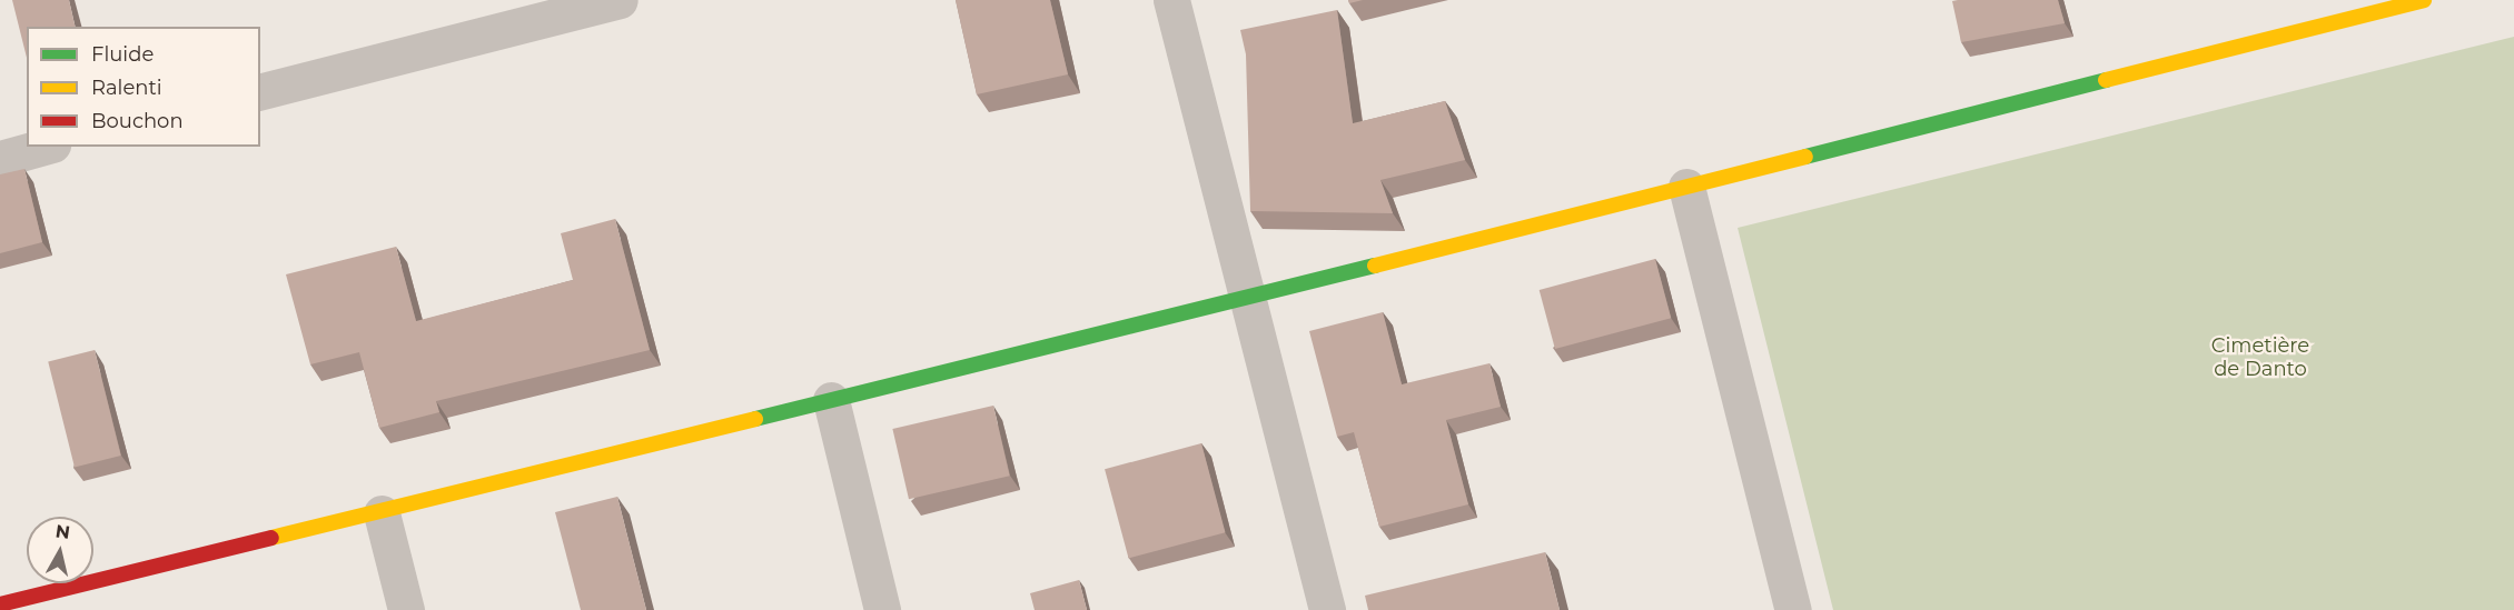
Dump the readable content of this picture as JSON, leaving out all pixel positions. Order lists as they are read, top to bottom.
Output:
{
  "parks": ["Cimetière de Danto"],
  "legend": ["Fluide", "Ralenti", "Bouchon"],
  "north": "top"
}
